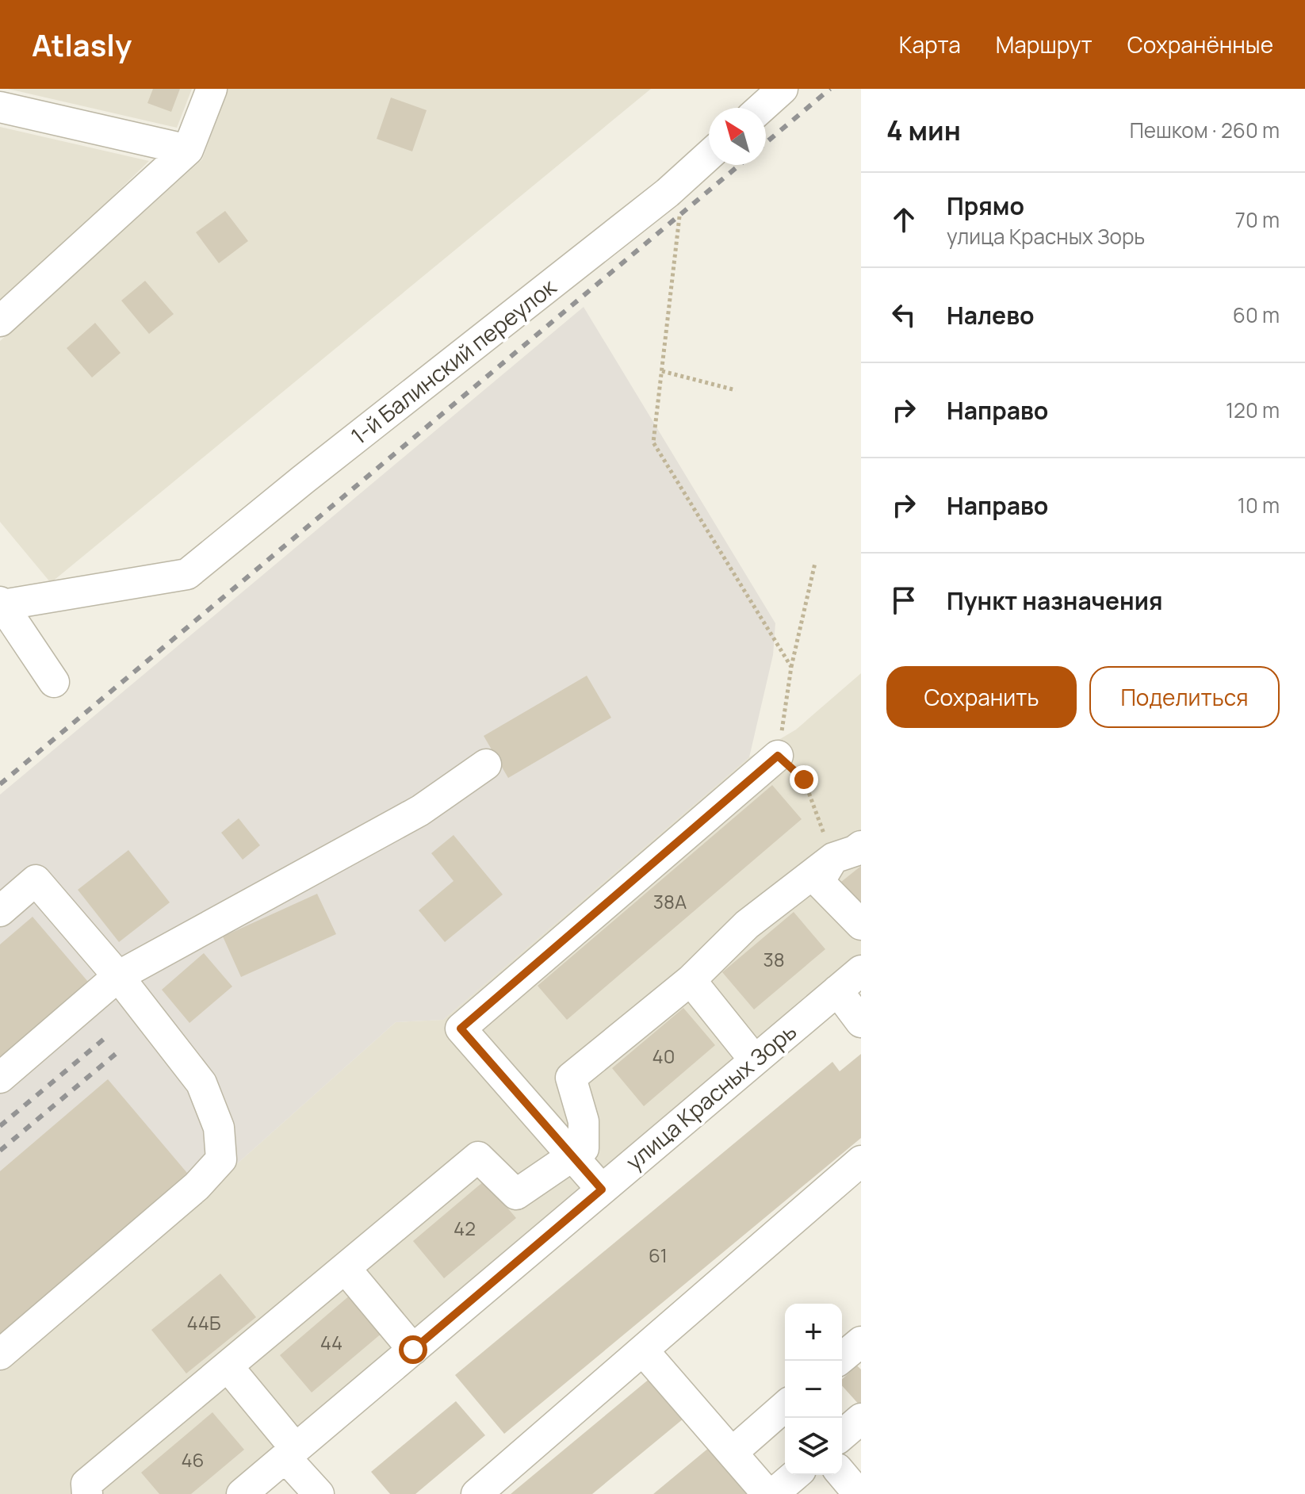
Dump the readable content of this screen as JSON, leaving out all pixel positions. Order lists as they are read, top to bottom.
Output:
{
  "streets": {
    "street": ["1-й Балинский переулок", "улица Красных Зорь"]
  },
  "house_numbers": [
    "38А",
    "38",
    "40",
    "42",
    "61",
    "44Б",
    "44",
    "46"
  ],
  "north": "top left",
  "page": {
    "header": "Atlasly",
    "nav": ["Карта", "Маршрут", "Сохранённые"],
    "heading": ["4 мин", "Пешком · 260 m"],
    "list": [
      ["Прямо", "улица Красных Зорь", "70 m"],
      ["Налево", "60 m"],
      ["Направо", "120 m"],
      ["Направо", "10 m"],
      "Пункт назначения"
    ],
    "buttons": ["Сохранить", "Поделиться"],
    "map_buttons": ["+", "−"]
  }
}
